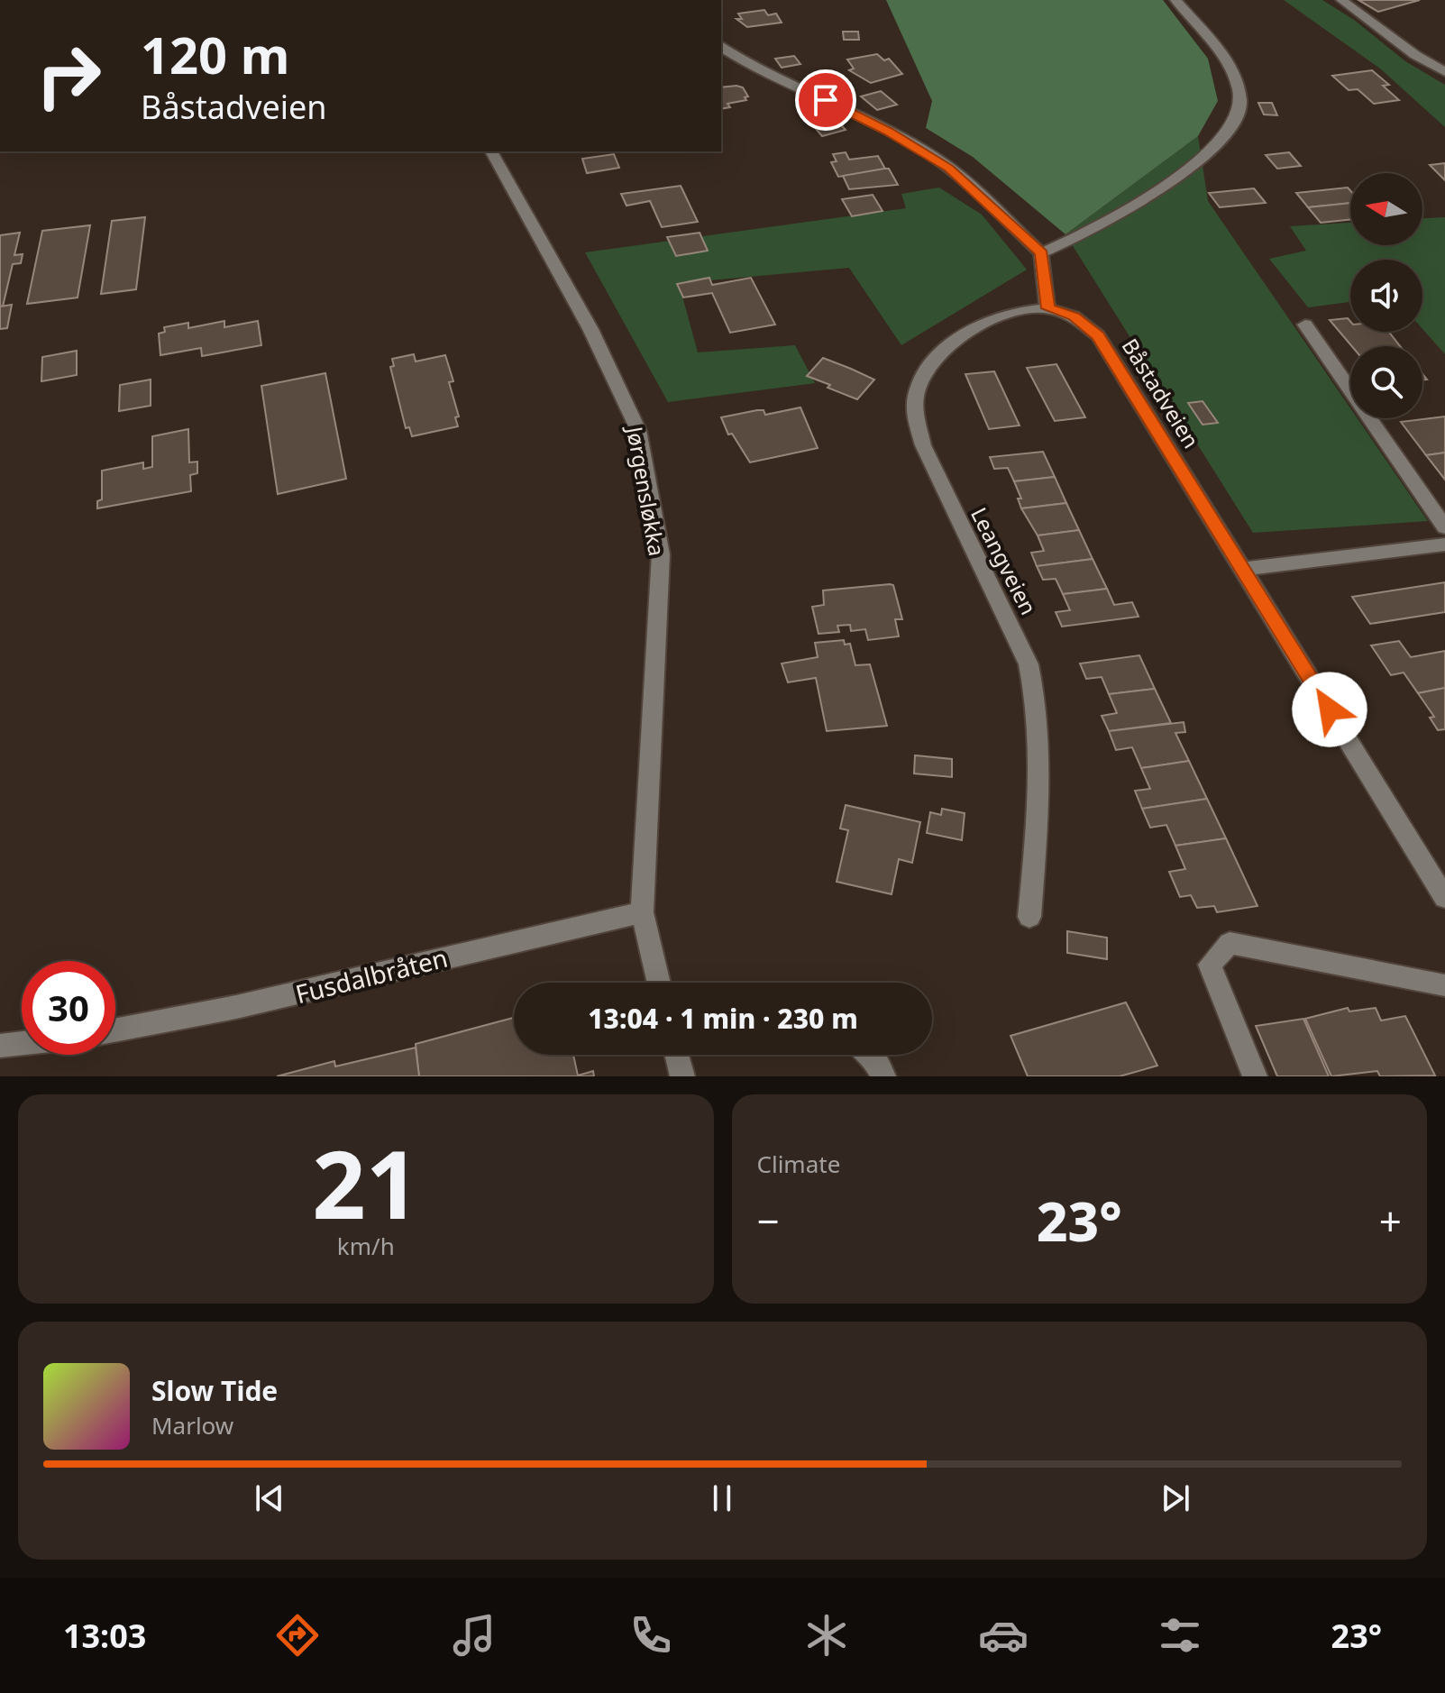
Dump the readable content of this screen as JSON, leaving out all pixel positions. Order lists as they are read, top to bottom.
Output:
{
  "streets": {
    "street": [
      "Båstadveien",
      "Jørgensløkka",
      "Leangveien",
      "Fusdalbråten"
    ]
  },
  "crossings": [
    ["Båstadveien", "Leangveien"],
    ["Jørgensløkka", "Fusdalbråten"]
  ],
  "north": "left",
  "page": {
    "turn": ["120 m", "Båstadveien"],
    "limit": "30",
    "trip": "13:04 · 1 min · 230 m",
    "tile": [
      ["21", "km/h"],
      "Climate"
    ],
    "heat": ["−", "23°", "+"],
    "song": ["Slow Tide", "Marlow"],
    "tabs": ["13:03", "23°"]
  }
}
